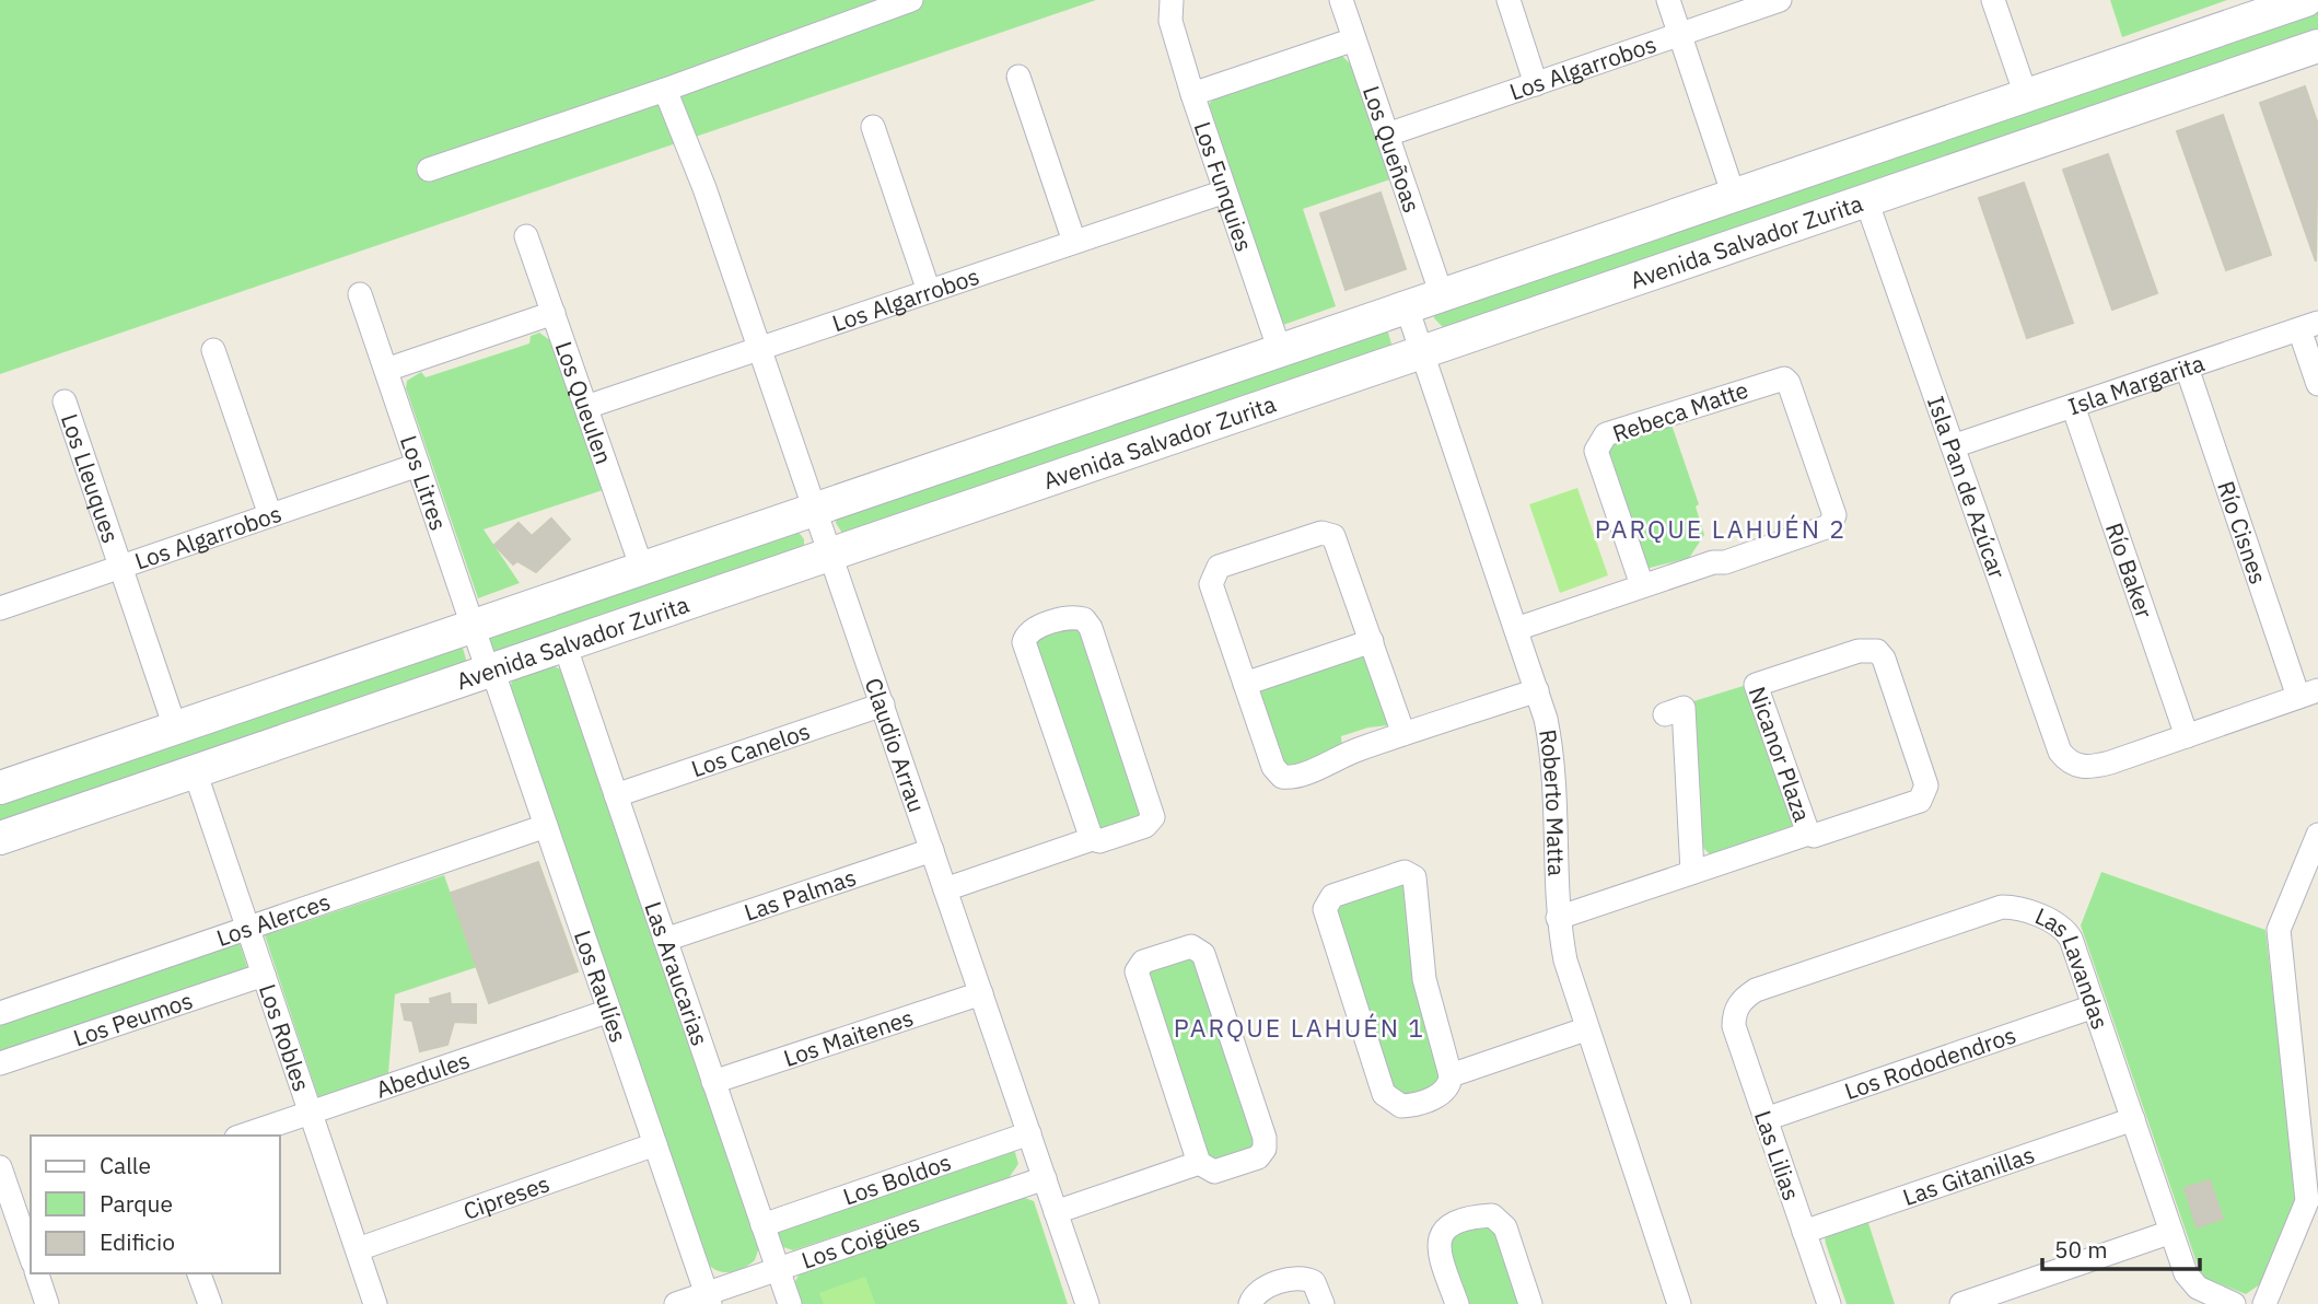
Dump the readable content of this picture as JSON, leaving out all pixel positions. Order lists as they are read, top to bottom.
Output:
{
  "streets": {
    "main road": ["Avenida Salvador Zurita"],
    "street": [
      "Los Algarrobos",
      "Los Queñoas",
      "Los Funquies",
      "Isla Margarita",
      "Los Queulen",
      "Rebeca Matte",
      "Los Lleuques",
      "Los Litres",
      "Isla Pan de Azúcar",
      "Río Cisnes",
      "Río Baker",
      "Claudio Arrau",
      "Los Canelos",
      "Nicanor Plaza",
      "Roberto Matta",
      "Las Palmas",
      "Los Alerces",
      "Las Araucarias",
      "Las Lavandas",
      "Los Raulíes",
      "Los Peumos",
      "Los Robles",
      "Los Maitenes",
      "Los Rododendros",
      "Abedules",
      "Las Lilias",
      "Las Gitanillas",
      "Los Boldos",
      "Cipreses",
      "Los Coigües"
    ]
  },
  "crossings": [
    ["Los Algarrobos", "Los Queñoas"],
    ["Los Algarrobos", "Los Funquies"],
    ["Los Algarrobos", "Los Queulen"],
    ["Los Algarrobos", "Los Lleuques"],
    ["Los Algarrobos", "Los Litres"],
    ["Los Algarrobos", "Claudio Arrau"],
    ["Los Queñoas", "Avenida Salvador Zurita"],
    ["Los Funquies", "Avenida Salvador Zurita"],
    ["Avenida Salvador Zurita", "Los Queulen"],
    ["Avenida Salvador Zurita", "Los Lleuques"],
    ["Avenida Salvador Zurita", "Los Litres"],
    ["Avenida Salvador Zurita", "Isla Pan de Azúcar"],
    ["Avenida Salvador Zurita", "Claudio Arrau"],
    ["Avenida Salvador Zurita", "Roberto Matta"],
    ["Avenida Salvador Zurita", "Las Araucarias"],
    ["Avenida Salvador Zurita", "Los Raulíes"],
    ["Avenida Salvador Zurita", "Los Robles"],
    ["Isla Margarita", "Isla Pan de Azúcar"],
    ["Isla Margarita", "Río Cisnes"],
    ["Isla Margarita", "Río Baker"],
    ["Los Litres", "Los Raulíes"],
    ["Isla Pan de Azúcar", "Río Baker"],
    ["Claudio Arrau", "Los Canelos"],
    ["Claudio Arrau", "Las Palmas"],
    ["Claudio Arrau", "Los Maitenes"],
    ["Claudio Arrau", "Los Boldos"],
    ["Claudio Arrau", "Los Coigües"],
    ["Los Canelos", "Las Araucarias"],
    ["Las Palmas", "Las Araucarias"],
    ["Los Alerces", "Los Raulíes"],
    ["Los Alerces", "Los Robles"],
    ["Las Araucarias", "Los Maitenes"],
    ["Las Araucarias", "Los Boldos"],
    ["Las Araucarias", "Los Coigües"],
    ["Las Lavandas", "Los Rododendros"],
    ["Las Lavandas", "Las Lilias"],
    ["Las Lavandas", "Las Gitanillas"],
    ["Los Raulíes", "Abedules"],
    ["Los Raulíes", "Cipreses"],
    ["Los Raulíes", "Los Coigües"],
    ["Los Peumos", "Los Robles"],
    ["Los Robles", "Abedules"],
    ["Los Robles", "Cipreses"],
    ["Los Rododendros", "Las Lilias"],
    ["Las Lilias", "Las Gitanillas"]
  ],
  "districts": ["PARQUE LAHUÉN 2", "PARQUE LAHUÉN 1"],
  "legend": ["Calle", "Parque", "Edificio"],
  "scale_bar": "50 m"
}
